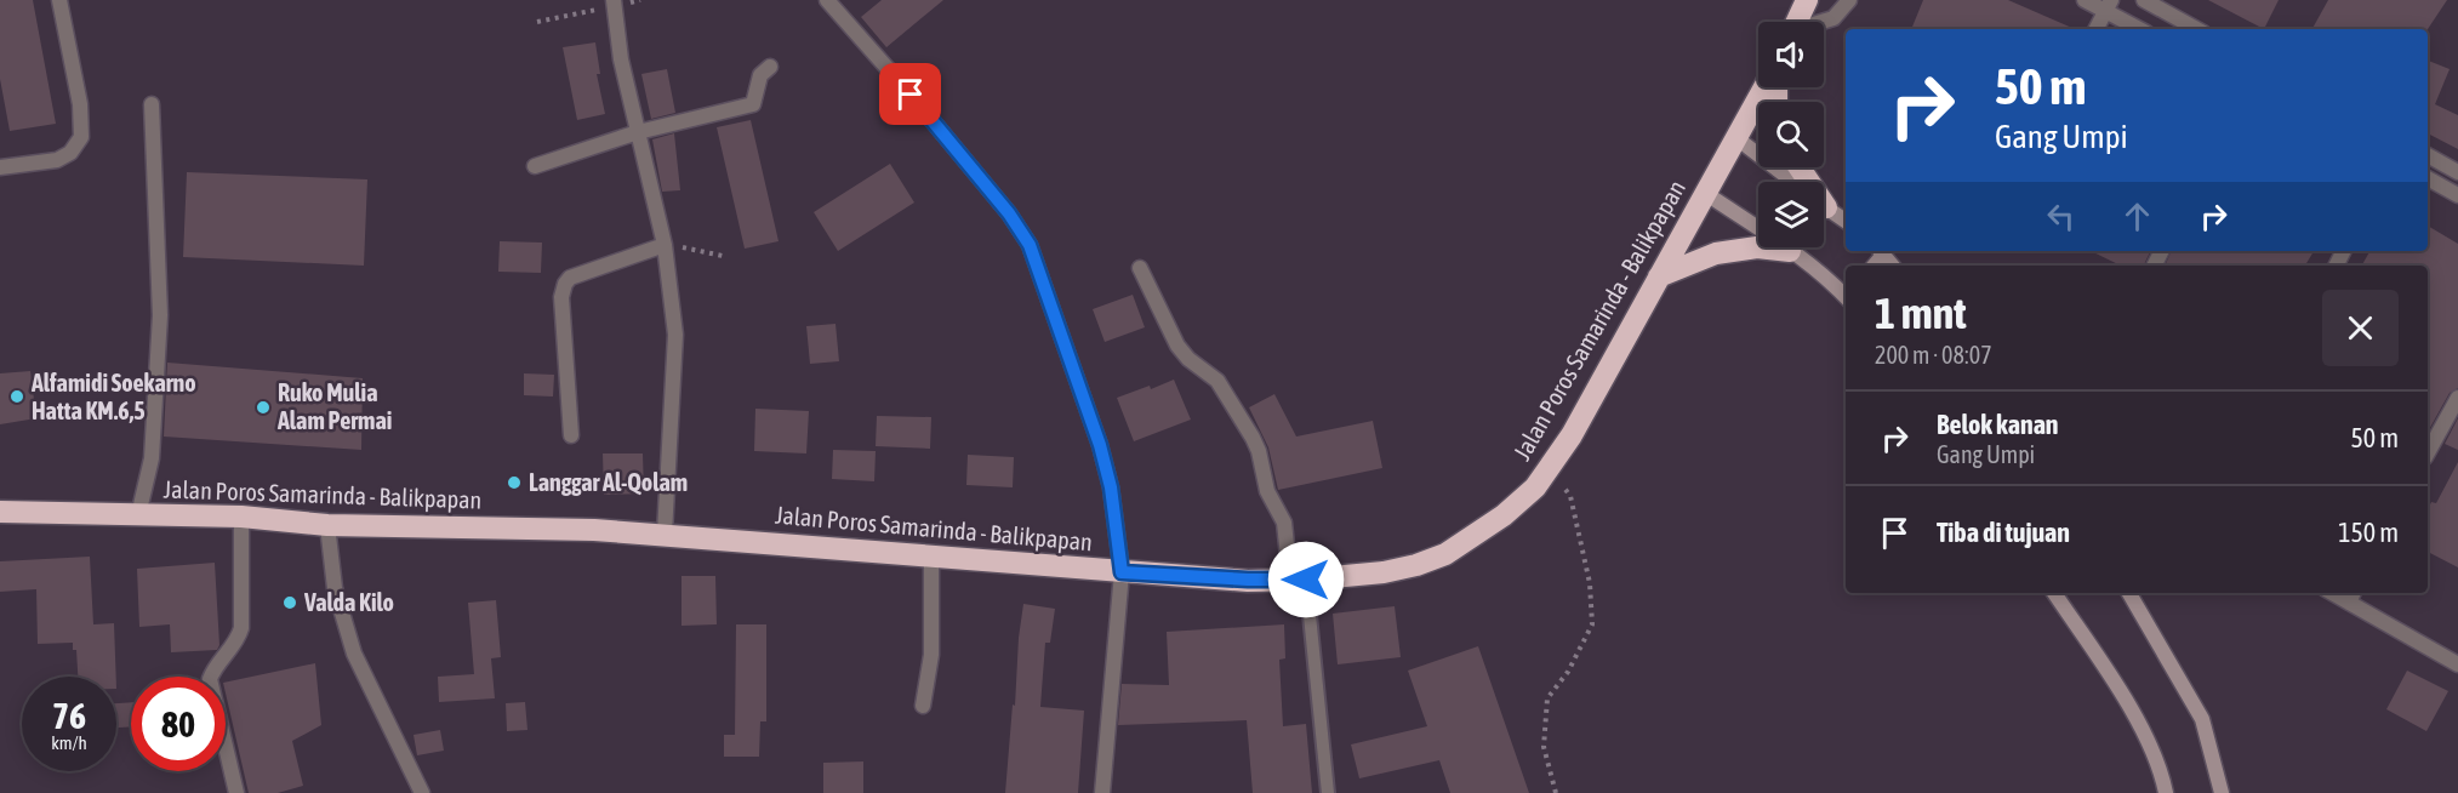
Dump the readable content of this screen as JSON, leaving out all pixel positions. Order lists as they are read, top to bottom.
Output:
{
  "streets": {
    "highway": ["Jalan Poros Samarinda - Balikpapan"]
  },
  "places": [
    "Alfamidi Soekarno Hatta KM.6,5",
    "Ruko Mulia Alam Permai",
    "Langgar Al-Qolam",
    "Valda Kilo"
  ],
  "page": {
    "turn": ["50 m", "Gang Umpi"],
    "heading": ["1 mnt", "200 m · 08:07"],
    "list": [
      {
        "name": "Belok kanan",
        "note": "Gang Umpi",
        "value": "50 m"
      },
      {
        "name": "Tiba di tujuan",
        "value": "150 m"
      }
    ],
    "speed": "76 km/h",
    "limit": "80"
  }
}
